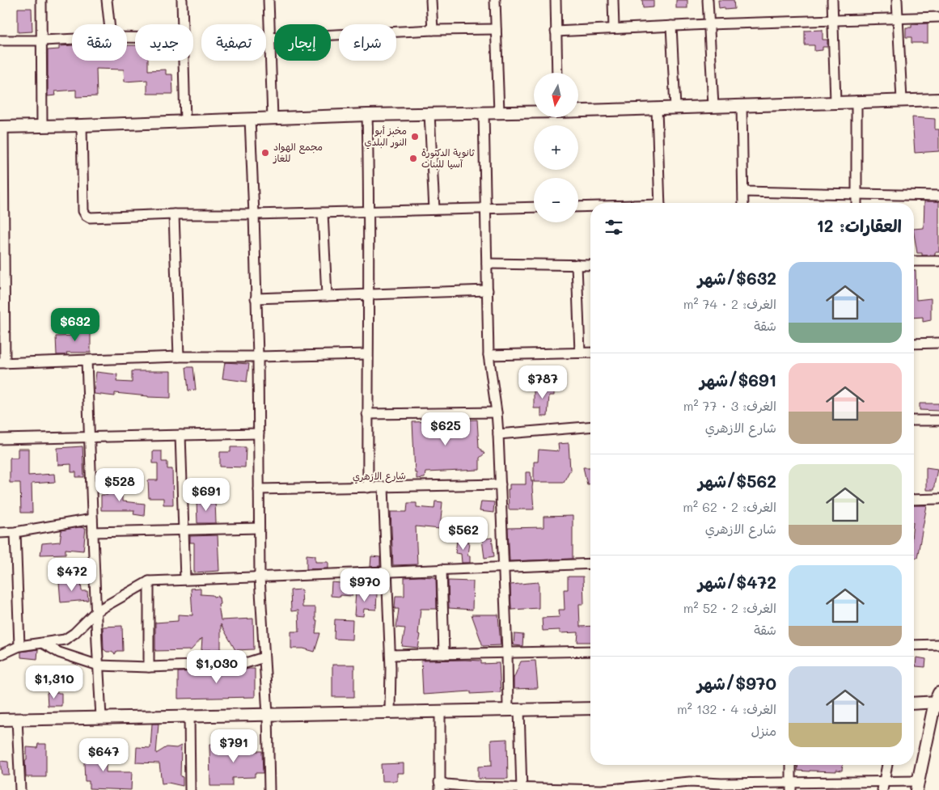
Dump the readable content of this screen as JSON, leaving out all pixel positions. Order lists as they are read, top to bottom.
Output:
{
  "streets": {
    "street": ["شارع الازهري"]
  },
  "places": ["مخبز أبو النور البلدي", "مجمع الهواد للغاز", "ثانوية الدكتورة آسيا للبنات"],
  "north": "bottom",
  "page": {
    "chip": [
      "شراء",
      "إيجار",
      "تصفية",
      "جديد",
      "شقة"
    ],
    "map_buttons": ["+", "−"],
    "heading": "العقارات: 12",
    "list": [
      {
        "name": "$632/شهر",
        "note": "الغرف: 2 · 74 m² · شقة"
      },
      {
        "name": "$691/شهر",
        "note": "الغرف: 3 · 77 m² · شارع الازهري"
      },
      {
        "name": "$562/شهر",
        "note": "الغرف: 2 · 62 m² · شارع الازهري"
      },
      {
        "name": "$472/شهر",
        "note": "الغرف: 2 · 52 m² · شقة"
      },
      {
        "name": "$970/شهر",
        "note": "الغرف: 4 · 132 m² · منزل"
      }
    ],
    "price": [
      "$632",
      "$787",
      "$625",
      "$528",
      "$691",
      "$562",
      "$472",
      "$970",
      "$1,030",
      "$1,310",
      "$791",
      "$647"
    ]
  }
}
